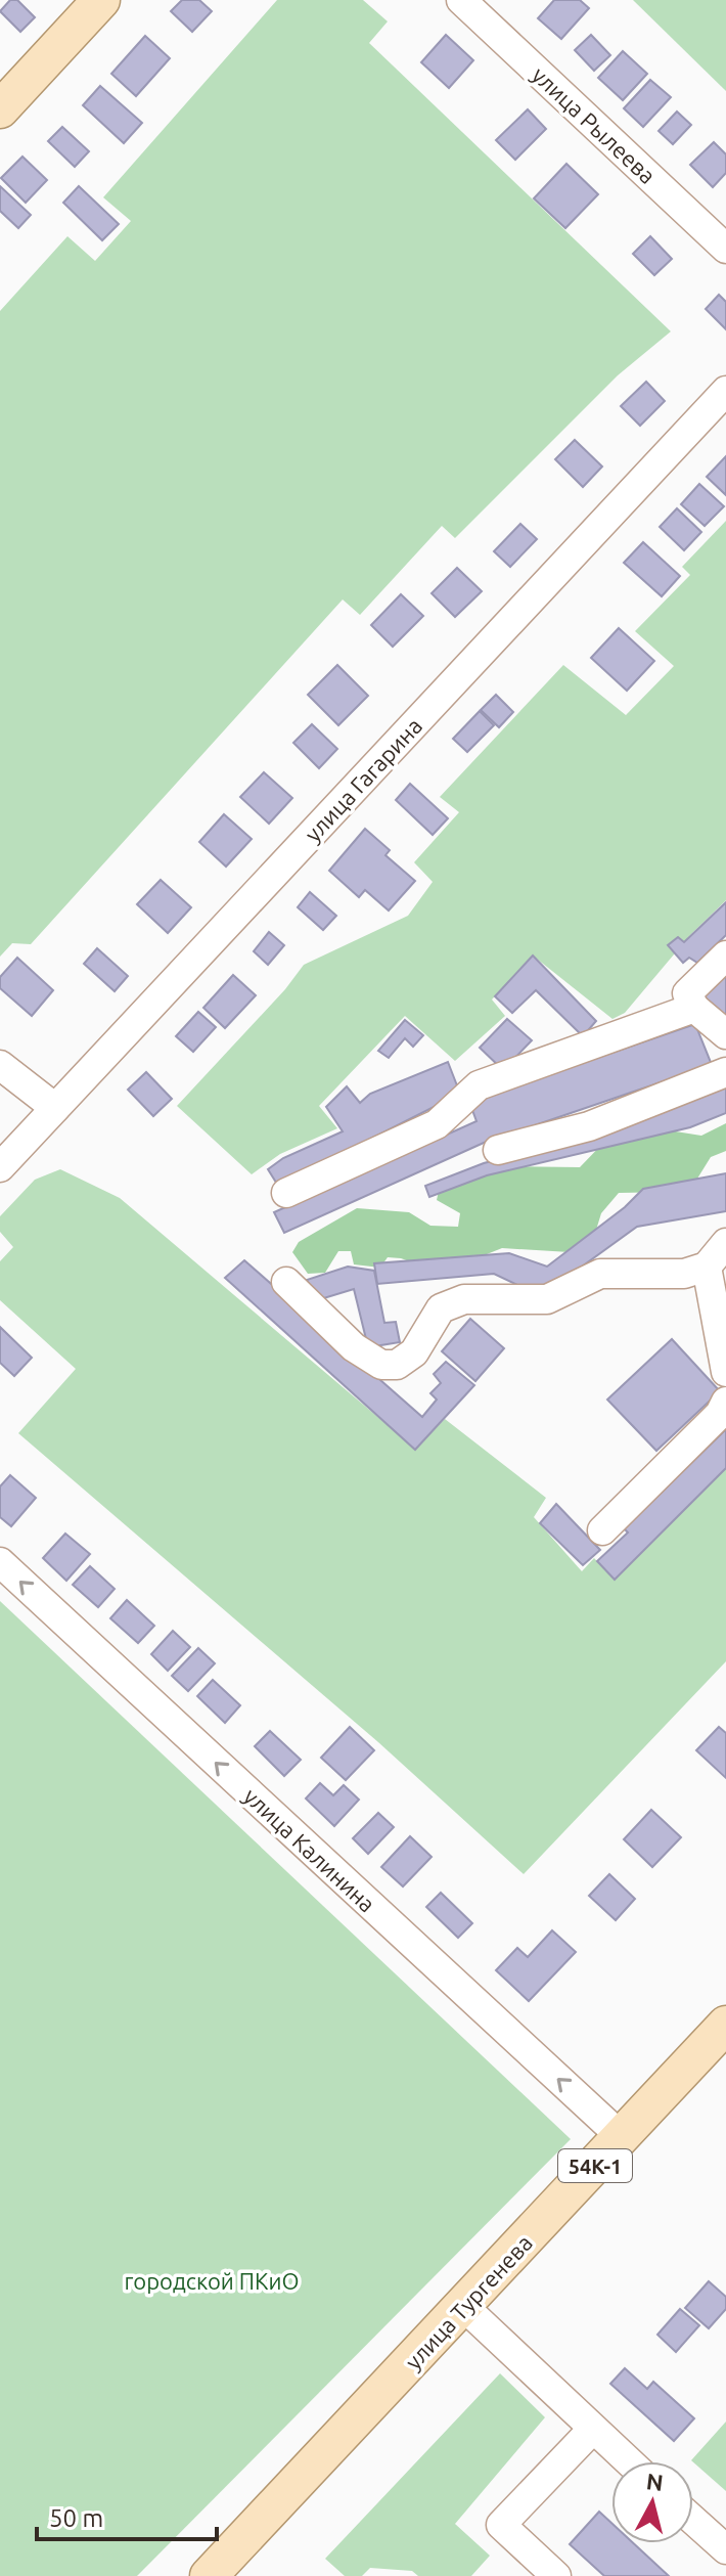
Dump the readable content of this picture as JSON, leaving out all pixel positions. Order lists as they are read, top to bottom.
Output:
{
  "streets": {
    "main road": ["54К-1", "улица Тургенева"],
    "street": ["улица Рылеева", "улица Гагарина", "улица Калинина"]
  },
  "crossings": [
    ["улица Калинина", "улица Тургенева"]
  ],
  "one_way": ["улица Калинина"],
  "parks": ["городской ПКиО"],
  "scale_bar": "50 m",
  "north": "top"
}
